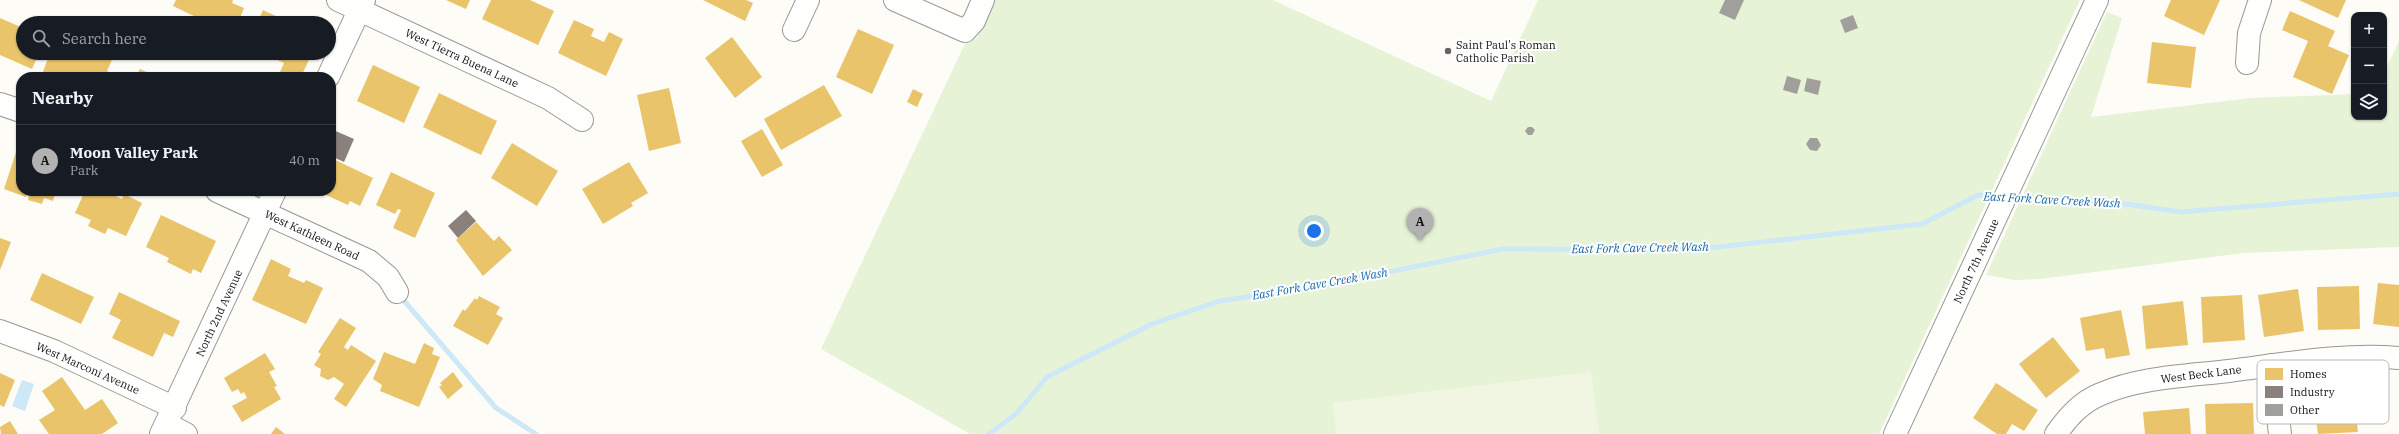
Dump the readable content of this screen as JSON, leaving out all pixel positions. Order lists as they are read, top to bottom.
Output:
{
  "streets": {
    "street": [
      "West Tierra Buena Lane",
      "West Kathleen Road",
      "North 7th Avenue",
      "North 2nd Avenue",
      "West Marconi Avenue",
      "West Beck Lane"
    ]
  },
  "crossings": [
    ["West Kathleen Road", "North 2nd Avenue"],
    ["North 2nd Avenue", "West Marconi Avenue"]
  ],
  "water": ["East Fork Cave Creek Wash"],
  "places": ["Saint Paul's Roman Catholic Parish"],
  "legend": ["Homes", "Industry", "Other"],
  "page": {
    "map_buttons": ["+", "−"],
    "search": "Search here",
    "heading": "Nearby",
    "list": [
      {
        "mark": "A",
        "name": "Moon Valley Park",
        "note": "Park",
        "value": "40 m"
      }
    ],
    "pins": "A"
  }
}
